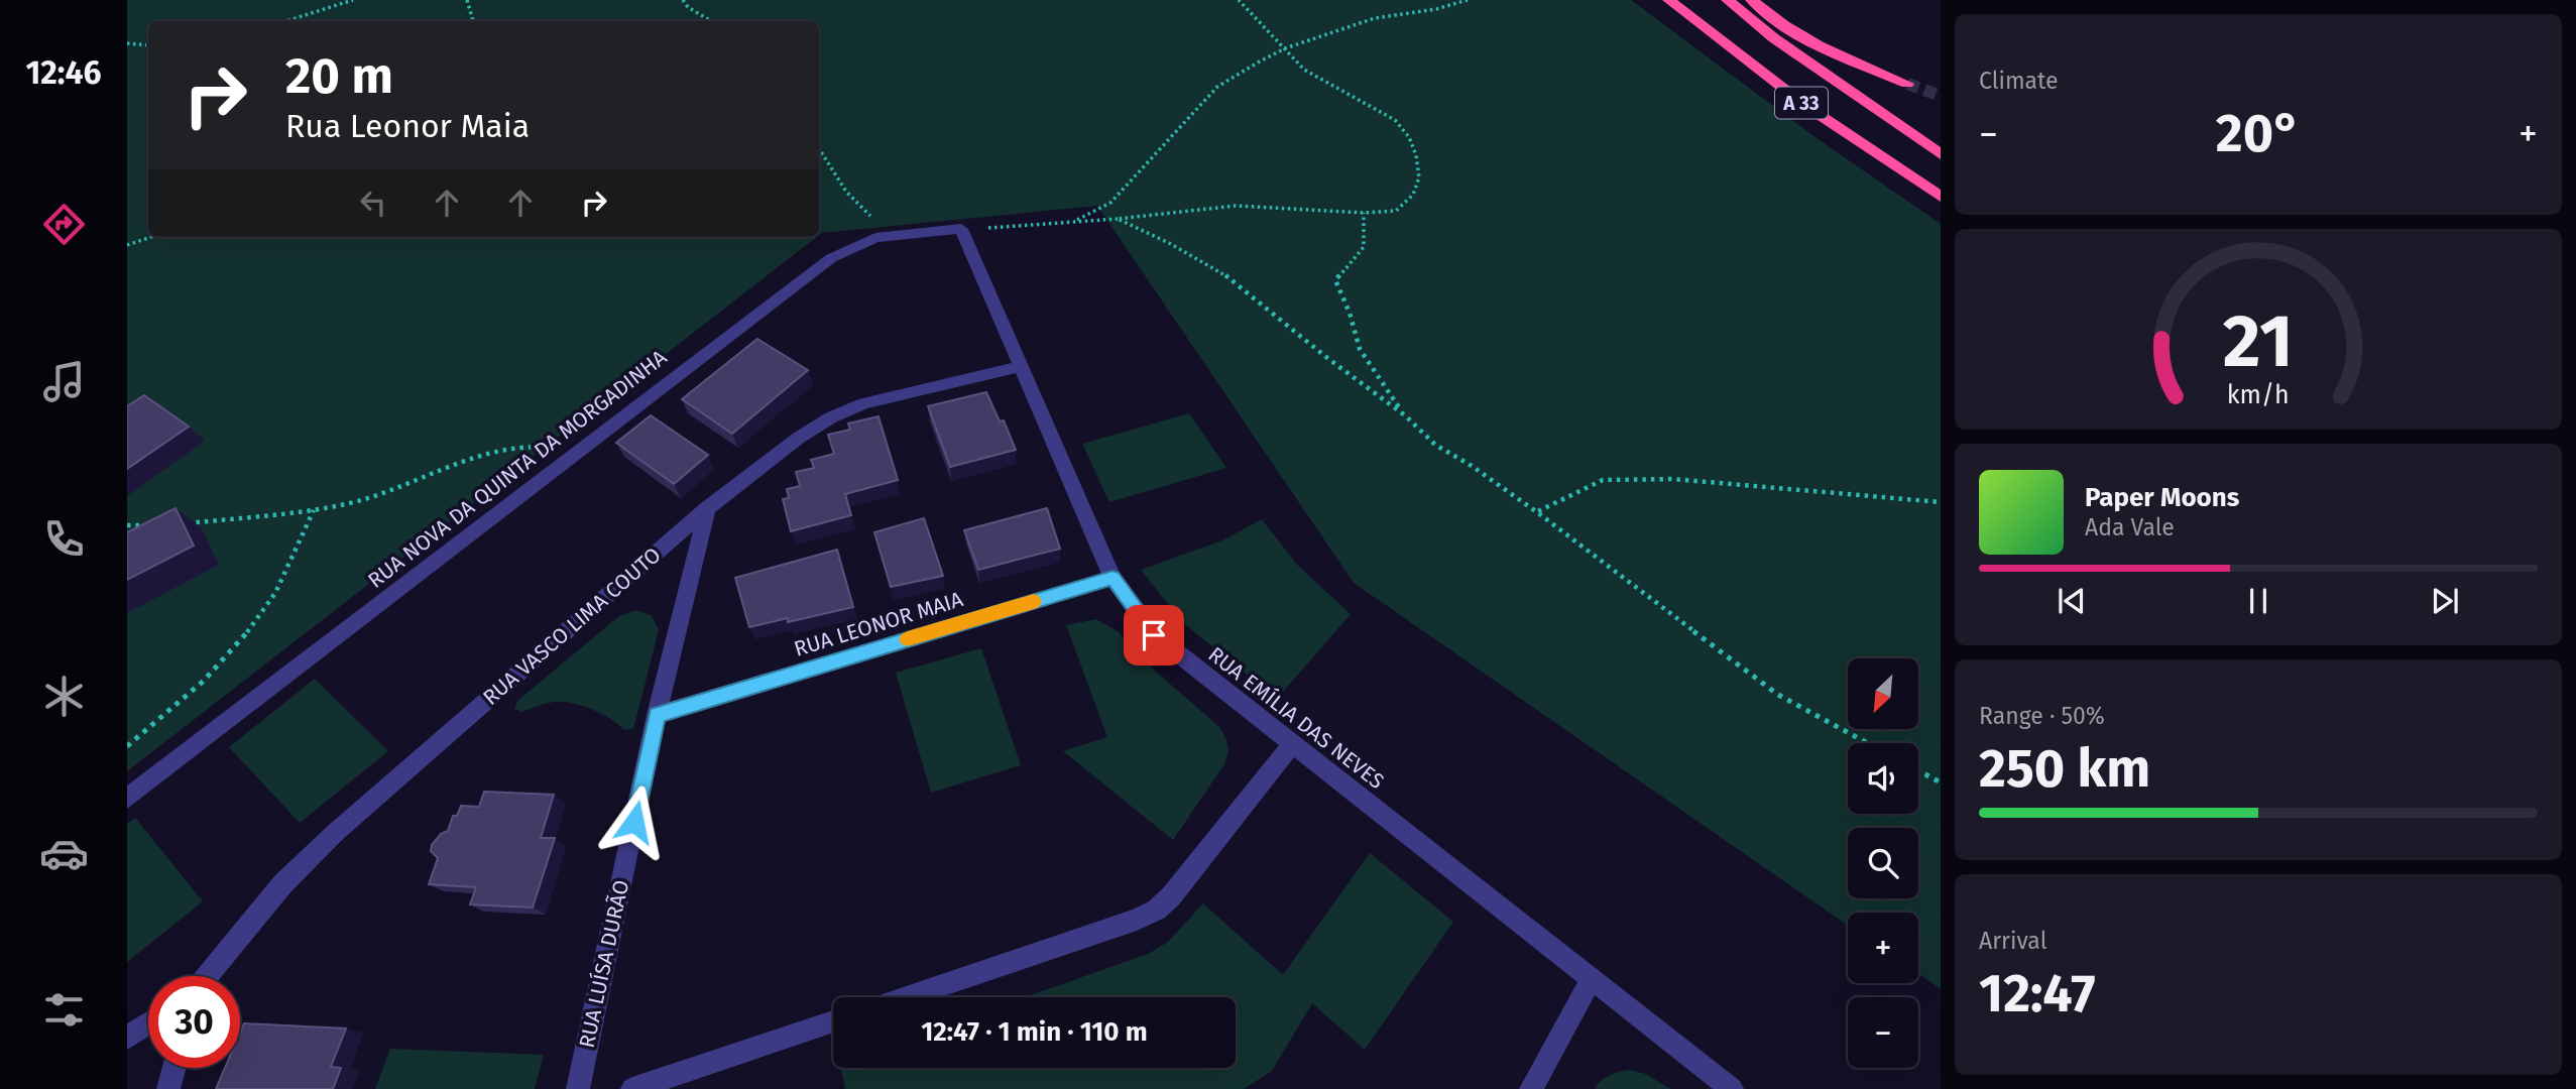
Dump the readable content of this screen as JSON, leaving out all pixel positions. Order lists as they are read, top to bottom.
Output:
{
  "streets": {
    "highway": ["A 33"],
    "street": [
      "RUA NOVA DA QUINTA DA MORGADINHA",
      "RUA LEONOR MAIA",
      "RUA VASCO LIMA COUTO",
      "RUA EMÍLIA DAS NEVES",
      "RUA LUÍSA DURÃO"
    ]
  },
  "crossings": [
    ["RUA NOVA DA QUINTA DA MORGADINHA", "RUA EMÍLIA DAS NEVES"],
    ["RUA LEONOR MAIA", "RUA EMÍLIA DAS NEVES"],
    ["RUA LEONOR MAIA", "RUA LUÍSA DURÃO"],
    ["RUA VASCO LIMA COUTO", "RUA EMÍLIA DAS NEVES"],
    ["RUA VASCO LIMA COUTO", "RUA LUÍSA DURÃO"]
  ],
  "north": "bottom left",
  "page": {
    "tabs": "12:46",
    "tile": [
      "Climate",
      ["Range · 50%", "250 km"],
      ["Arrival", "12:47"]
    ],
    "turn": ["20 m", "Rua Leonor Maia"],
    "heat": ["−", "20°", "+"],
    "song": ["Paper Moons", "Ada Vale"],
    "map_buttons": ["+", "−"],
    "limit": "30",
    "trip": "12:47 · 1 min · 110 m",
    "gauge": ["21", "km/h"]
  }
}
